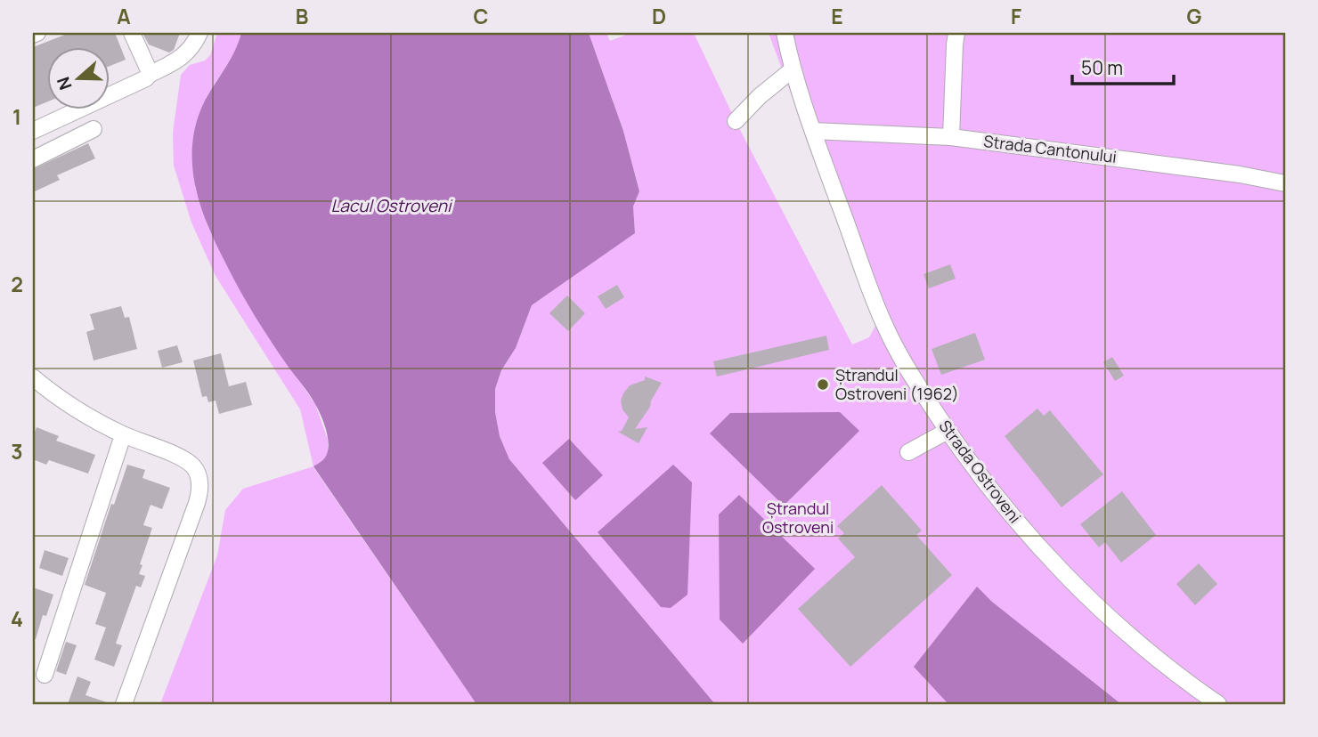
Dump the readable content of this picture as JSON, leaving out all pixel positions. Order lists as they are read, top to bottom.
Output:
{
  "streets": {
    "street": ["Strada Cantonului", "Strada Ostroveni"]
  },
  "crossings": [
    ["Strada Cantonului", "Strada Ostroveni"]
  ],
  "water": ["Lacul Ostroveni"],
  "parks": ["Ștrandul Ostroveni"],
  "places": ["Ștrandul Ostroveni (1962)"],
  "scale_bar": "50 m",
  "north": "left",
  "grid": {
    "columns": [
      "A",
      "B",
      "C",
      "D",
      "E",
      "F",
      "G"
    ],
    "rows": [
      "1",
      "2",
      "3",
      "4"
    ]
  }
}
